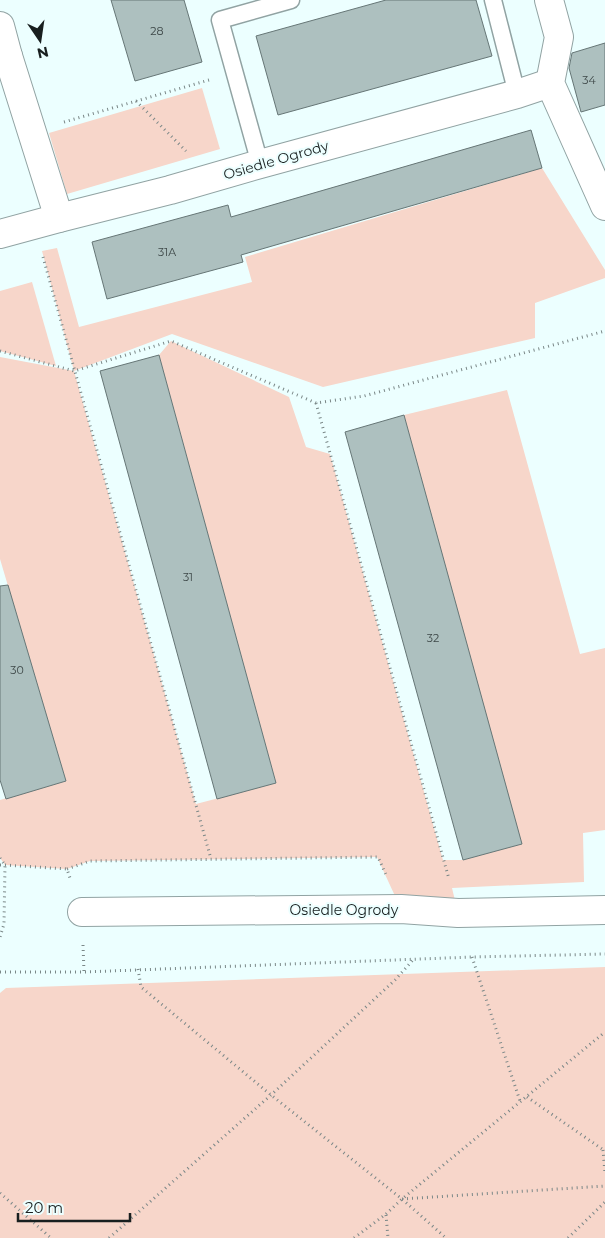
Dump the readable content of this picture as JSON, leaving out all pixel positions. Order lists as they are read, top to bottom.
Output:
{
  "streets": {
    "street": ["Osiedle Ogrody"]
  },
  "house_numbers": [
    "28",
    "34",
    "31A",
    "31",
    "32",
    "30"
  ],
  "scale_bar": "20 m",
  "north": "bottom"
}
